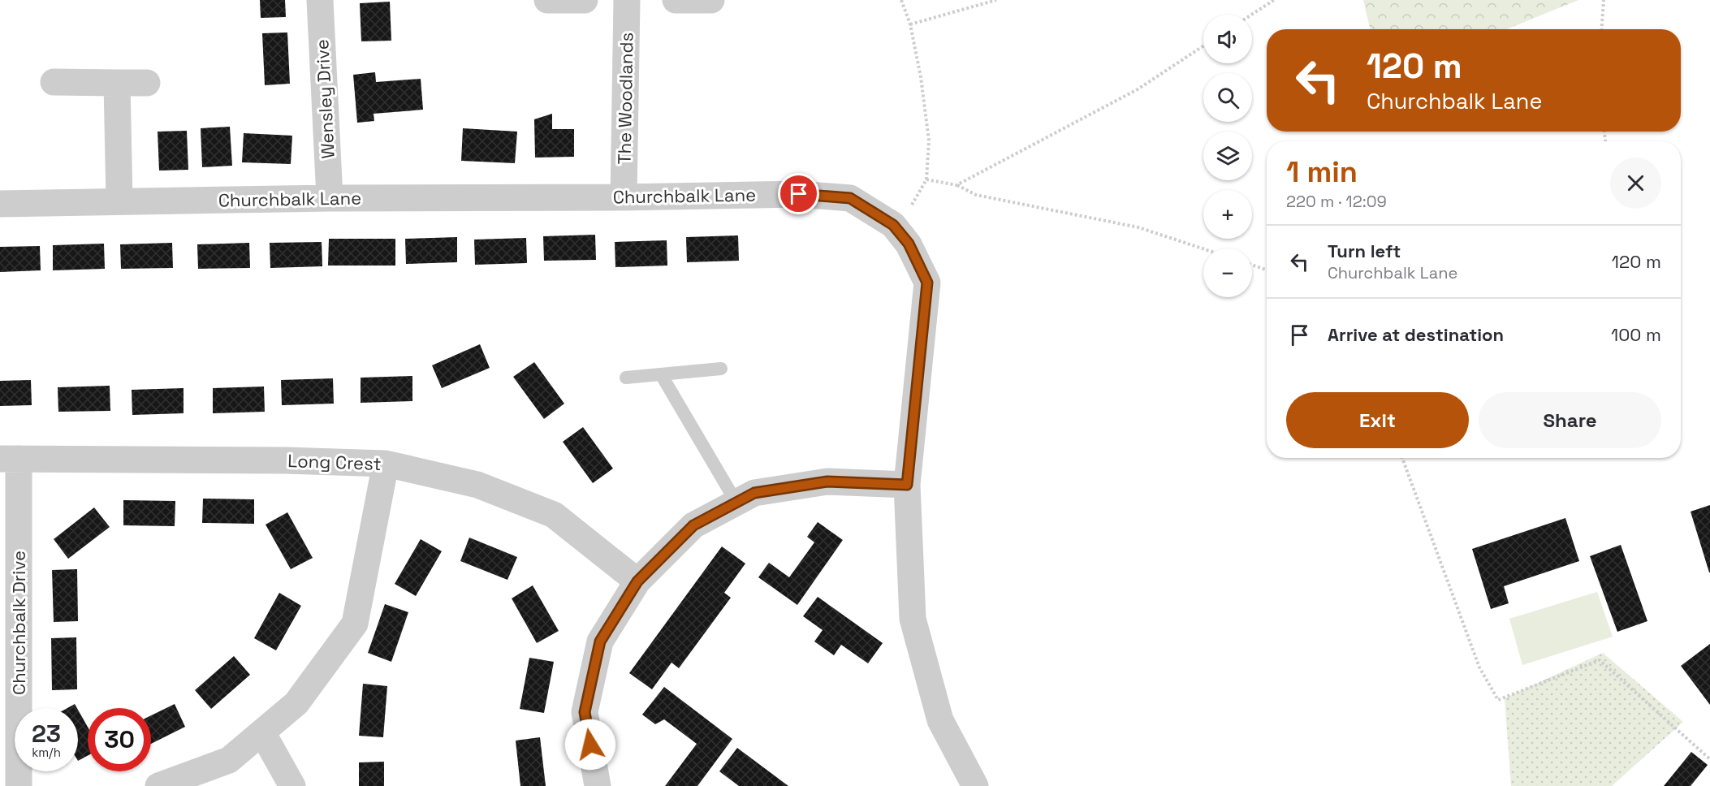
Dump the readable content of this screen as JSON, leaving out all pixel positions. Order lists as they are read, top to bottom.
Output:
{
  "streets": {
    "street": [
      "The Woodlands",
      "Wensley Drive",
      "Churchbalk Lane",
      "Long Crest",
      "Churchbalk Drive"
    ]
  },
  "crossings": [
    ["The Woodlands", "Churchbalk Lane"],
    ["Wensley Drive", "Churchbalk Lane"],
    ["Long Crest", "Churchbalk Drive"]
  ],
  "page": {
    "map_buttons": ["+", "−"],
    "turn": ["120 m", "Churchbalk Lane"],
    "heading": ["1 min", "220 m · 12:09"],
    "list": [
      {
        "name": "Turn left",
        "note": "Churchbalk Lane",
        "value": "120 m"
      },
      {
        "name": "Arrive at destination",
        "value": "100 m"
      }
    ],
    "buttons": ["Exit", "Share"],
    "speed": "23 km/h",
    "limit": "30"
  }
}
